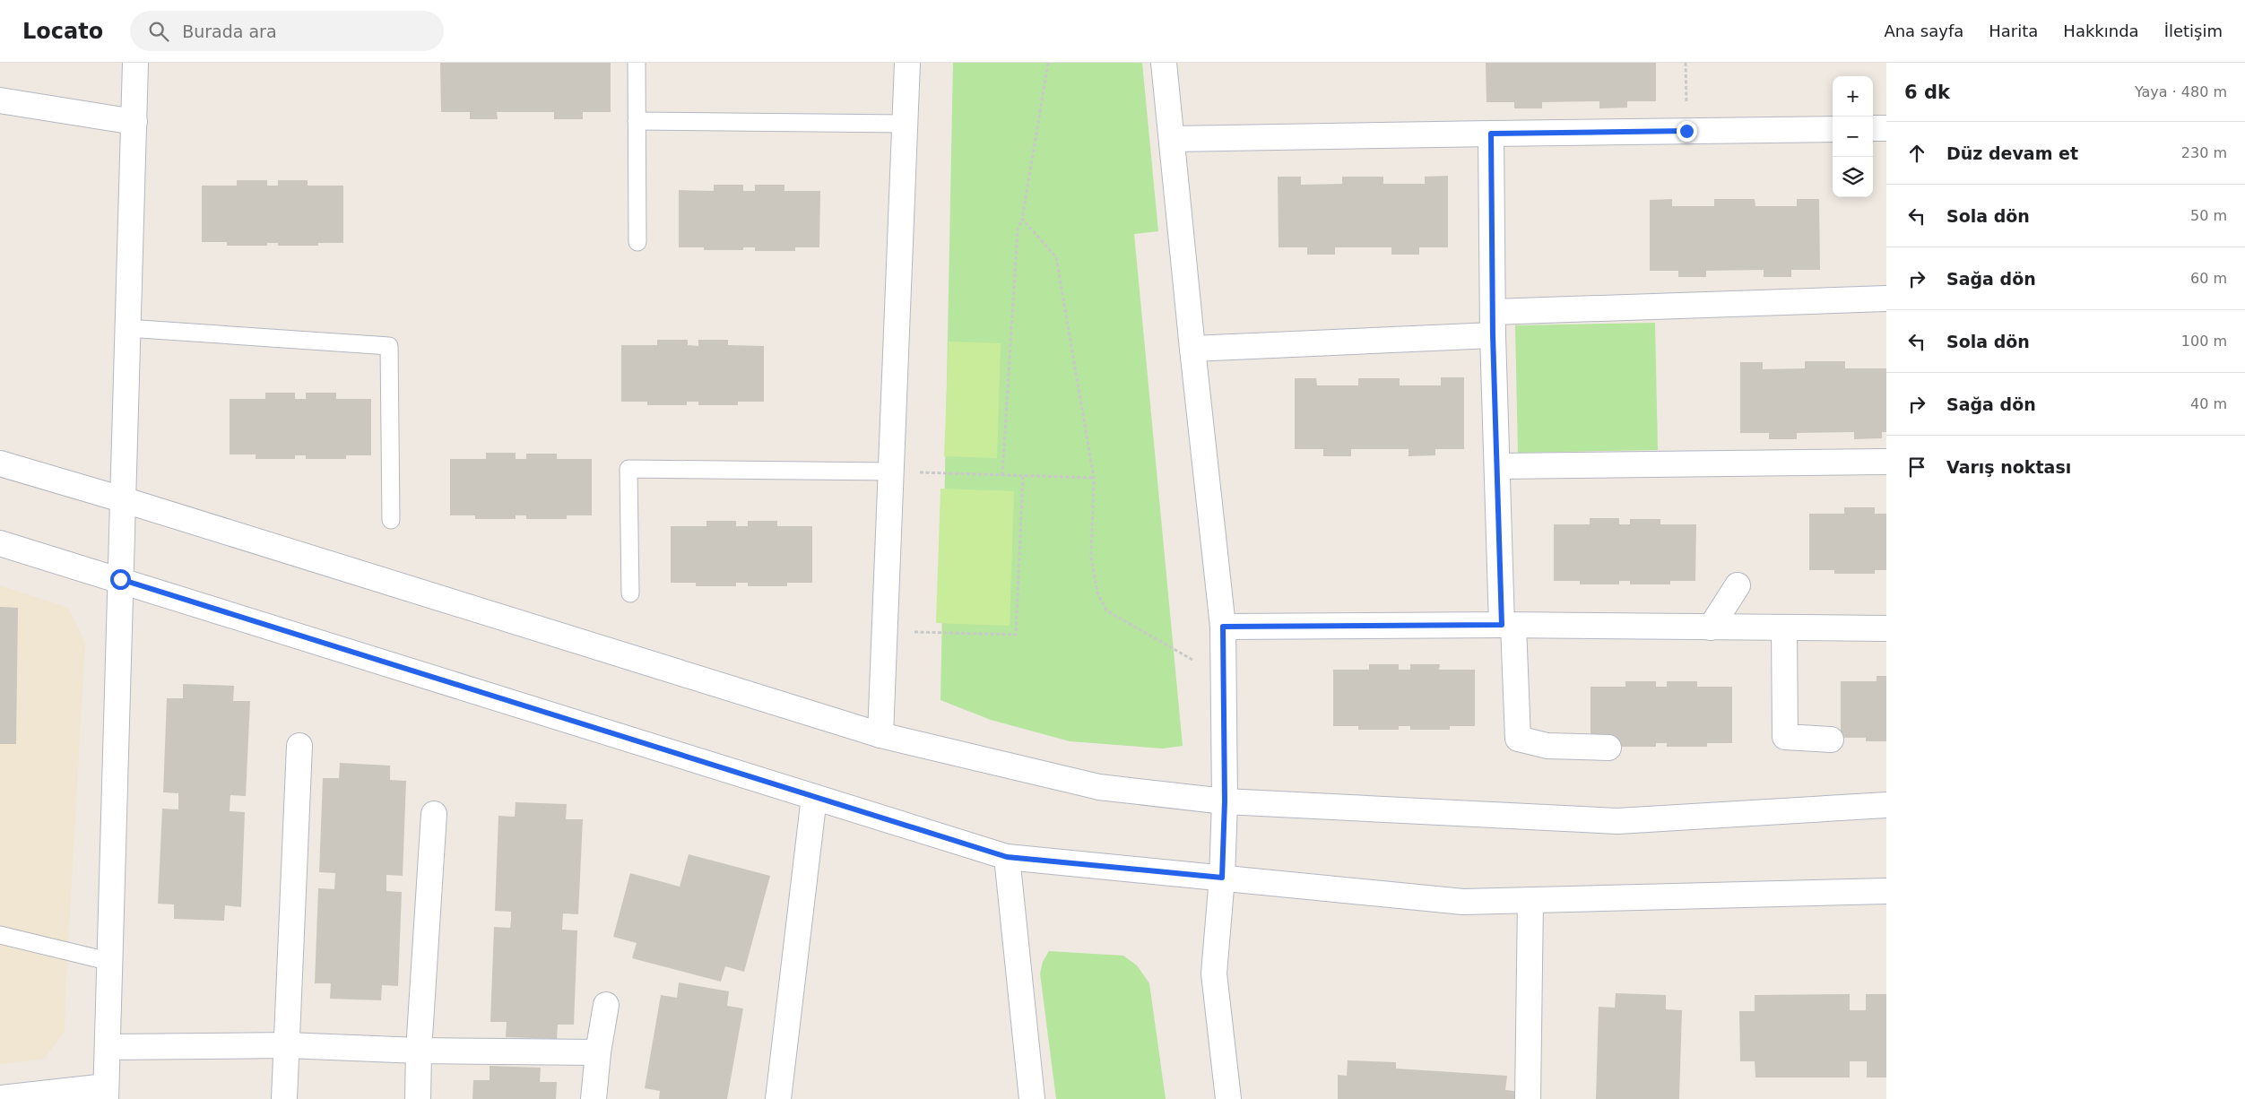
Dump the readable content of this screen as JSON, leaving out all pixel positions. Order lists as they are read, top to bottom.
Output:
{
  "page": {
    "header": "Locato",
    "search": "Burada ara",
    "nav": [
      "Ana sayfa",
      "Harita",
      "Hakkında",
      "İletişim"
    ],
    "heading": ["6 dk", "Yaya · 480 m"],
    "map_buttons": ["+", "−"],
    "list": [
      ["Düz devam et", "230 m"],
      ["Sola dön", "50 m"],
      ["Sağa dön", "60 m"],
      ["Sola dön", "100 m"],
      ["Sağa dön", "40 m"],
      "Varış noktası"
    ]
  }
}
